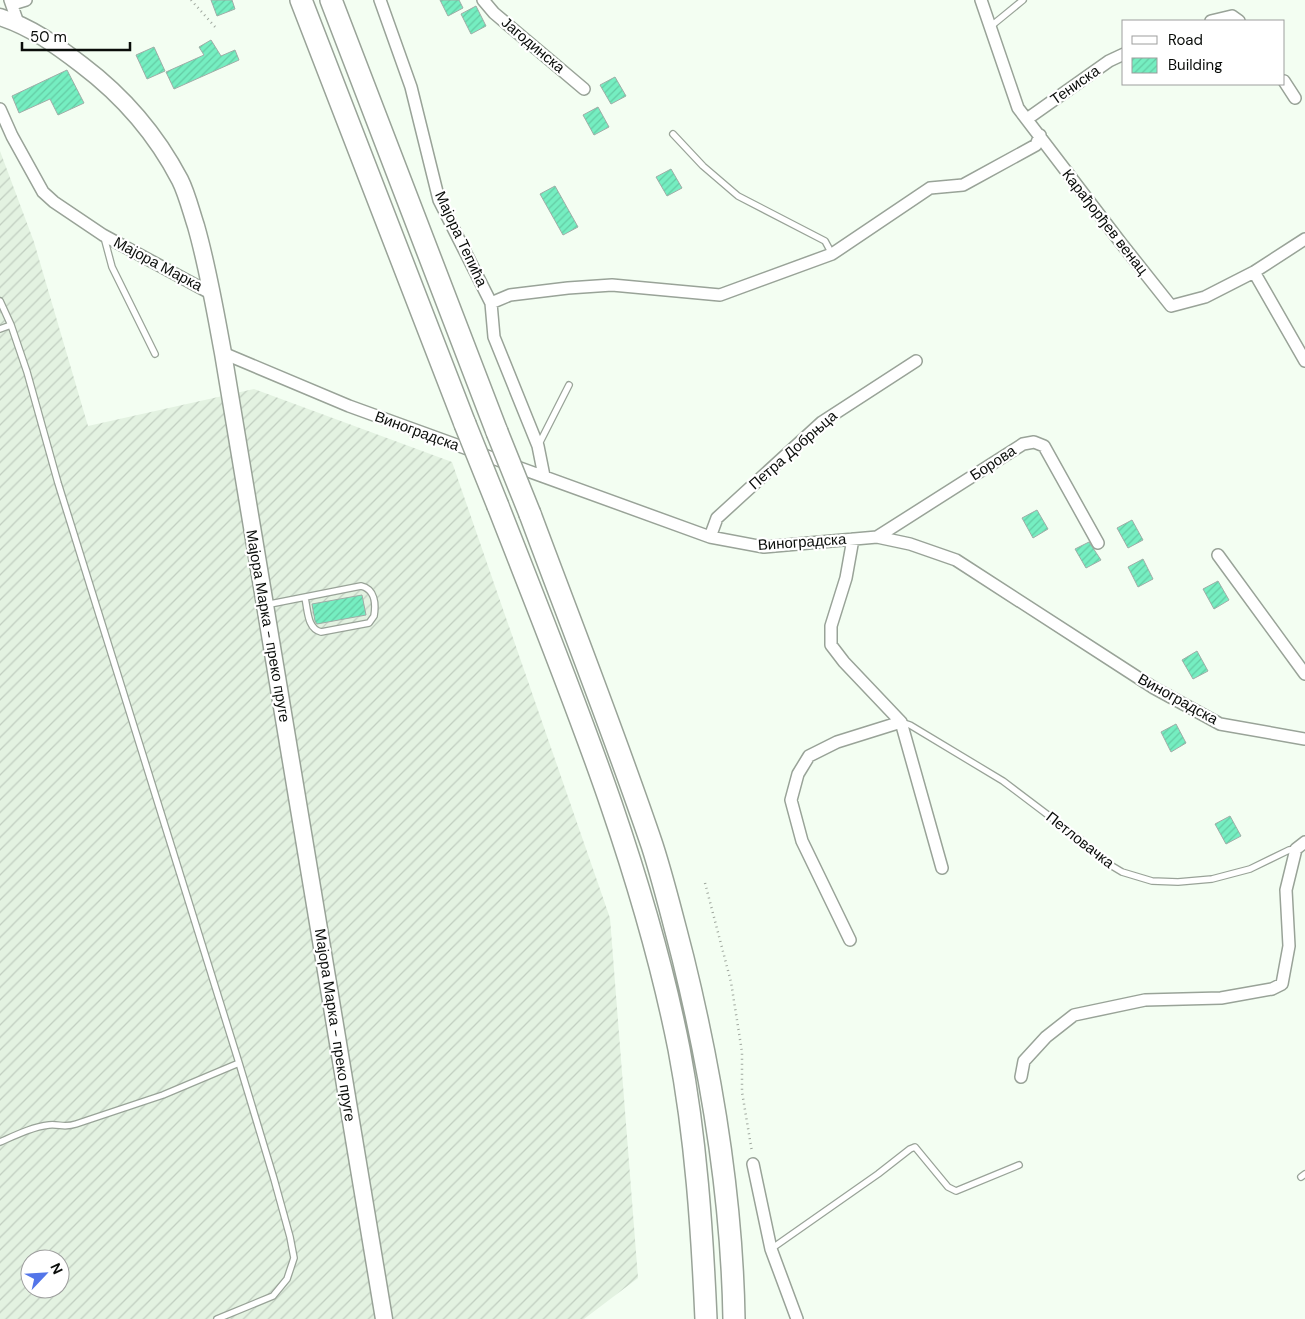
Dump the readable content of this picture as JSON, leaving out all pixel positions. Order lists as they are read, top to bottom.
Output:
{
  "streets": {
    "street": [
      "Јагодинска",
      "Тениска",
      "Карађорђев венац",
      "Мајора Тепића",
      "Мајора Марка",
      "Виноградска",
      "Петра Добрњца",
      "Борова",
      "Мајора Марка - преко пруге",
      "Петловачка"
    ]
  },
  "crossings": [
    ["Тениска", "Карађорђев венац"],
    ["Мајора Тепића", "Виноградска"],
    ["Мајора Марка", "Мајора Марка - преко пруге"],
    ["Виноградска", "Петра Добрњца"],
    ["Виноградска", "Борова"],
    ["Виноградска", "Мајора Марка - преко пруге"],
    ["Виноградска", "Петловачка"]
  ],
  "legend": ["Road", "Building"],
  "scale_bar": "50 m",
  "north": "top right"
}
